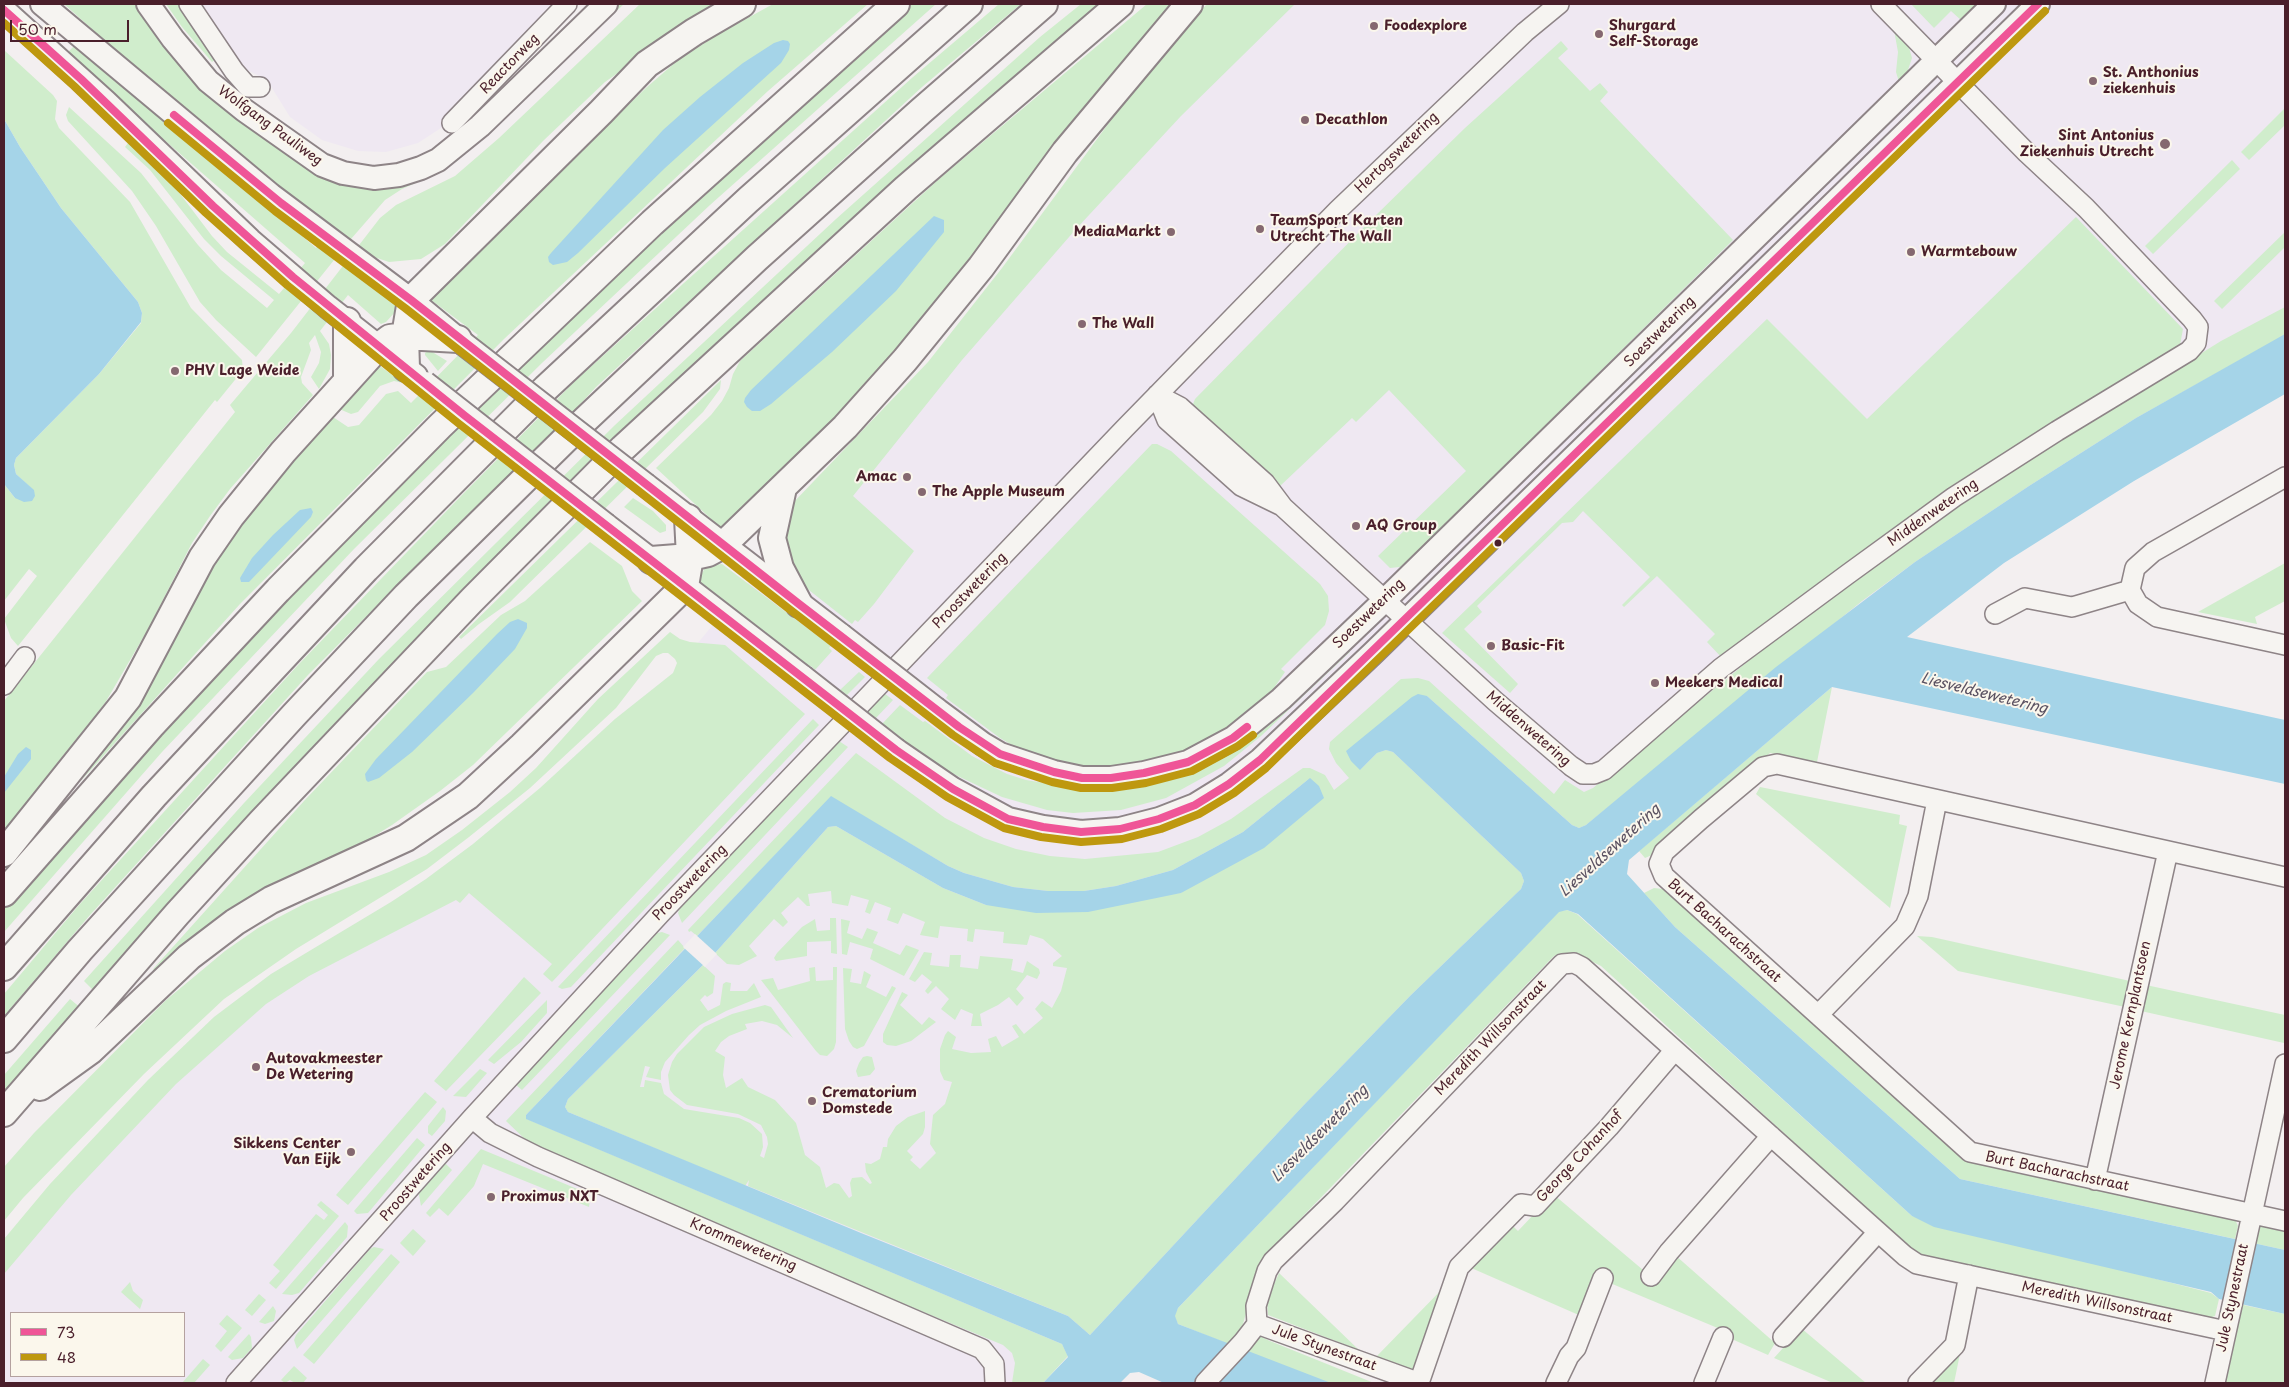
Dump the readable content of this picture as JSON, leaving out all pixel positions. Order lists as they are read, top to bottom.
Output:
{
  "streets": {
    "main road": ["Wolfgang Pauliweg", "Soestwetering"],
    "street": [
      "Reactorweg",
      "Hertogswetering",
      "Middenwetering",
      "Proostwetering",
      "Burt Bacharachstraat",
      "Jerome Kernplantsoen",
      "Meredith Willsonstraat",
      "George Cohanhof",
      "Krommewetering",
      "Jule Stynestraat"
    ]
  },
  "crossings": [
    ["Hertogswetering", "Proostwetering"],
    ["Soestwetering", "Middenwetering"],
    ["Proostwetering", "Krommewetering"],
    ["Burt Bacharachstraat", "Jerome Kernplantsoen"],
    ["Burt Bacharachstraat", "Jule Stynestraat"],
    ["Meredith Willsonstraat", "George Cohanhof"],
    ["Meredith Willsonstraat", "Jule Stynestraat"],
    ["George Cohanhof", "Jule Stynestraat"]
  ],
  "water": ["Liesveldsewetering"],
  "places": [
    "Foodexplore",
    "Shurgard Self-Storage",
    "St. Anthonius ziekenhuis",
    "Decathlon",
    "Sint Antonius Ziekenhuis Utrecht",
    "TeamSport Karten Utrecht The Wall",
    "MediaMarkt",
    "Warmtebouw",
    "The Wall",
    "PHV Lage Weide",
    "Amac",
    "The Apple Museum",
    "AQ Group",
    "Basic-Fit",
    "Meekers Medical",
    "Autovakmeester De Wetering",
    "Crematorium Domstede",
    "Sikkens Center Van Eijk",
    "Proximus NXT"
  ],
  "lines": ["transit line 73", "transit line 48"],
  "legend": ["73", "48"],
  "scale_bar": "50 m"
}
